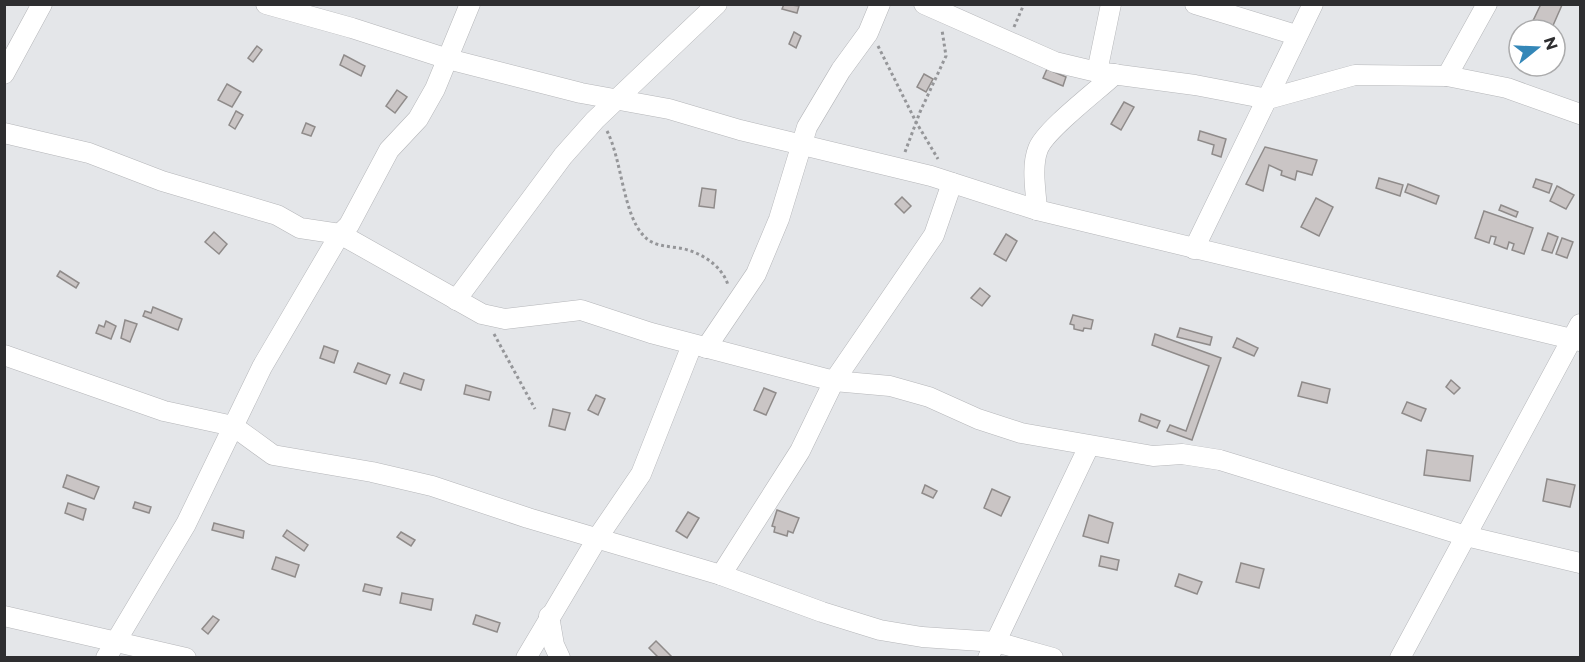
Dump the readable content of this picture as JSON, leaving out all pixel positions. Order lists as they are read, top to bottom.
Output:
{
  "north": "right"
}
